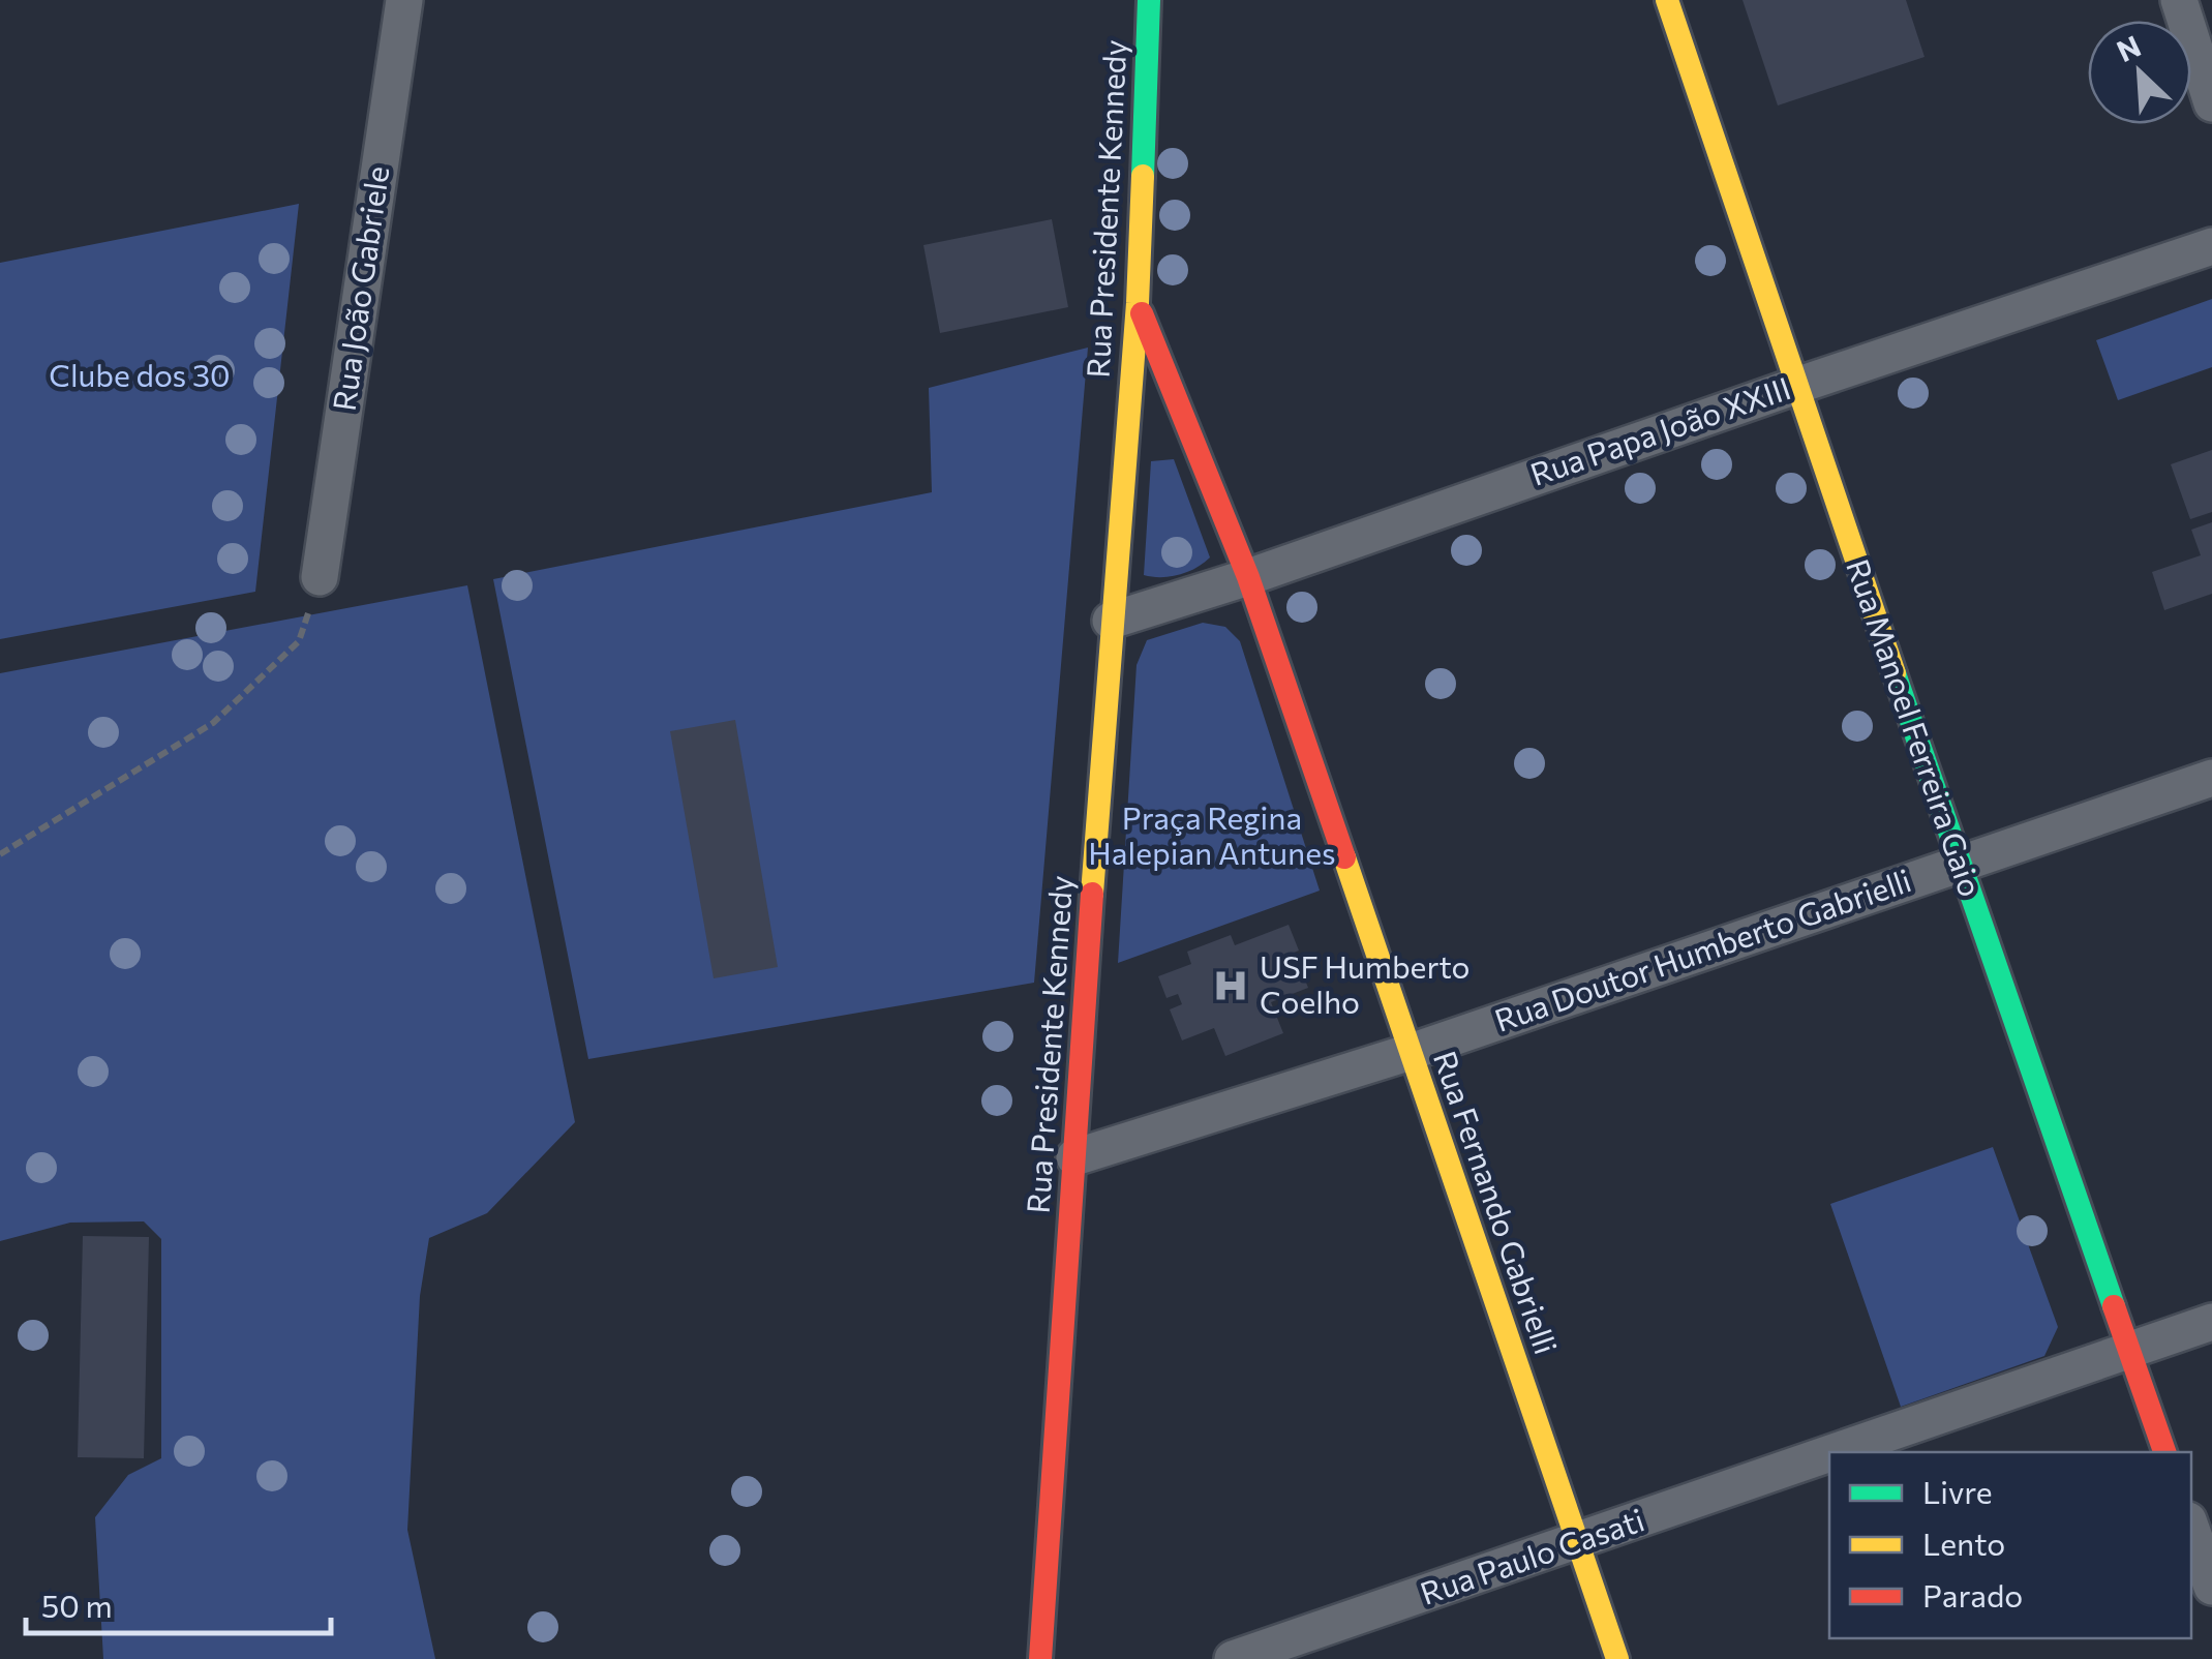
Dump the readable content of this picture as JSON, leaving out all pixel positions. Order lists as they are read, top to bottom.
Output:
{
  "streets": {
    "street": [
      "Rua Presidente Kennedy",
      "Rua João Gabriele",
      "Rua Papa João XXIII",
      "Rua Manoel Ferreira Gaio",
      "Rua Doutor Humberto Gabrielli",
      "Rua Fernando Gabrielli",
      "Rua Paulo Casati"
    ]
  },
  "crossings": [
    ["Rua Presidente Kennedy", "Rua Papa João XXIII"],
    ["Rua Presidente Kennedy", "Rua Doutor Humberto Gabrielli"],
    ["Rua Presidente Kennedy", "Rua Fernando Gabrielli"],
    ["Rua Papa João XXIII", "Rua Manoel Ferreira Gaio"],
    ["Rua Papa João XXIII", "Rua Fernando Gabrielli"],
    ["Rua Manoel Ferreira Gaio", "Rua Doutor Humberto Gabrielli"],
    ["Rua Manoel Ferreira Gaio", "Rua Paulo Casati"],
    ["Rua Doutor Humberto Gabrielli", "Rua Fernando Gabrielli"],
    ["Rua Fernando Gabrielli", "Rua Paulo Casati"]
  ],
  "parks": ["Clube dos 30", "Praça Regina Halepian Antunes"],
  "places": {
    "hospital": ["USF Humberto Coelho"]
  },
  "legend": ["Livre", "Lento", "Parado"],
  "scale_bar": "50 m",
  "north": "top left"
}
